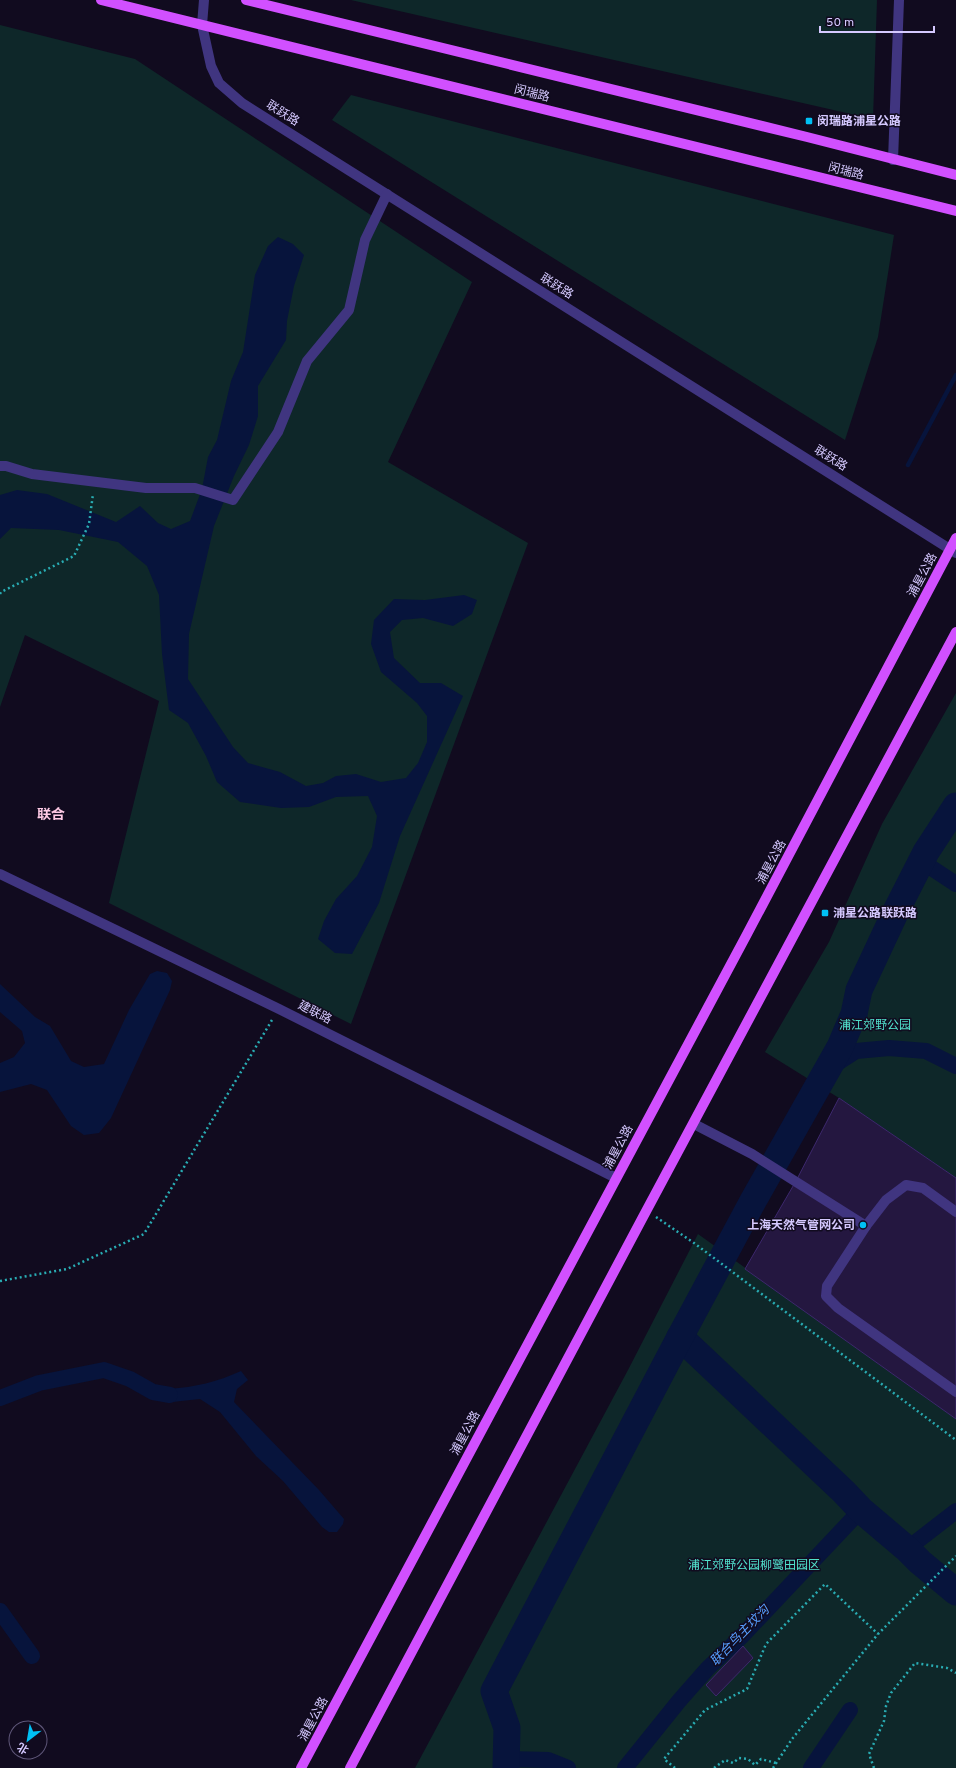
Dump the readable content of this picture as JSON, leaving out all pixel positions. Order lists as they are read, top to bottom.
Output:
{
  "streets": {
    "main road": ["闵瑞路", "浦星公路"],
    "street": ["联跃路", "建联路"]
  },
  "crossings": [
    ["闵瑞路", "联跃路"],
    ["联跃路", "浦星公路"],
    ["浦星公路", "建联路"]
  ],
  "districts": ["联合"],
  "water": ["联合鸟主坟沟"],
  "parks": ["浦江郊野公园", "浦江郊野公园柳鹭田园区"],
  "places": {
    "transit": ["闵瑞路浦星公路", "浦星公路联跃路"],
    "other": ["上海天然气管网公司"]
  },
  "scale_bar": "50 m",
  "north": "bottom left"
}
